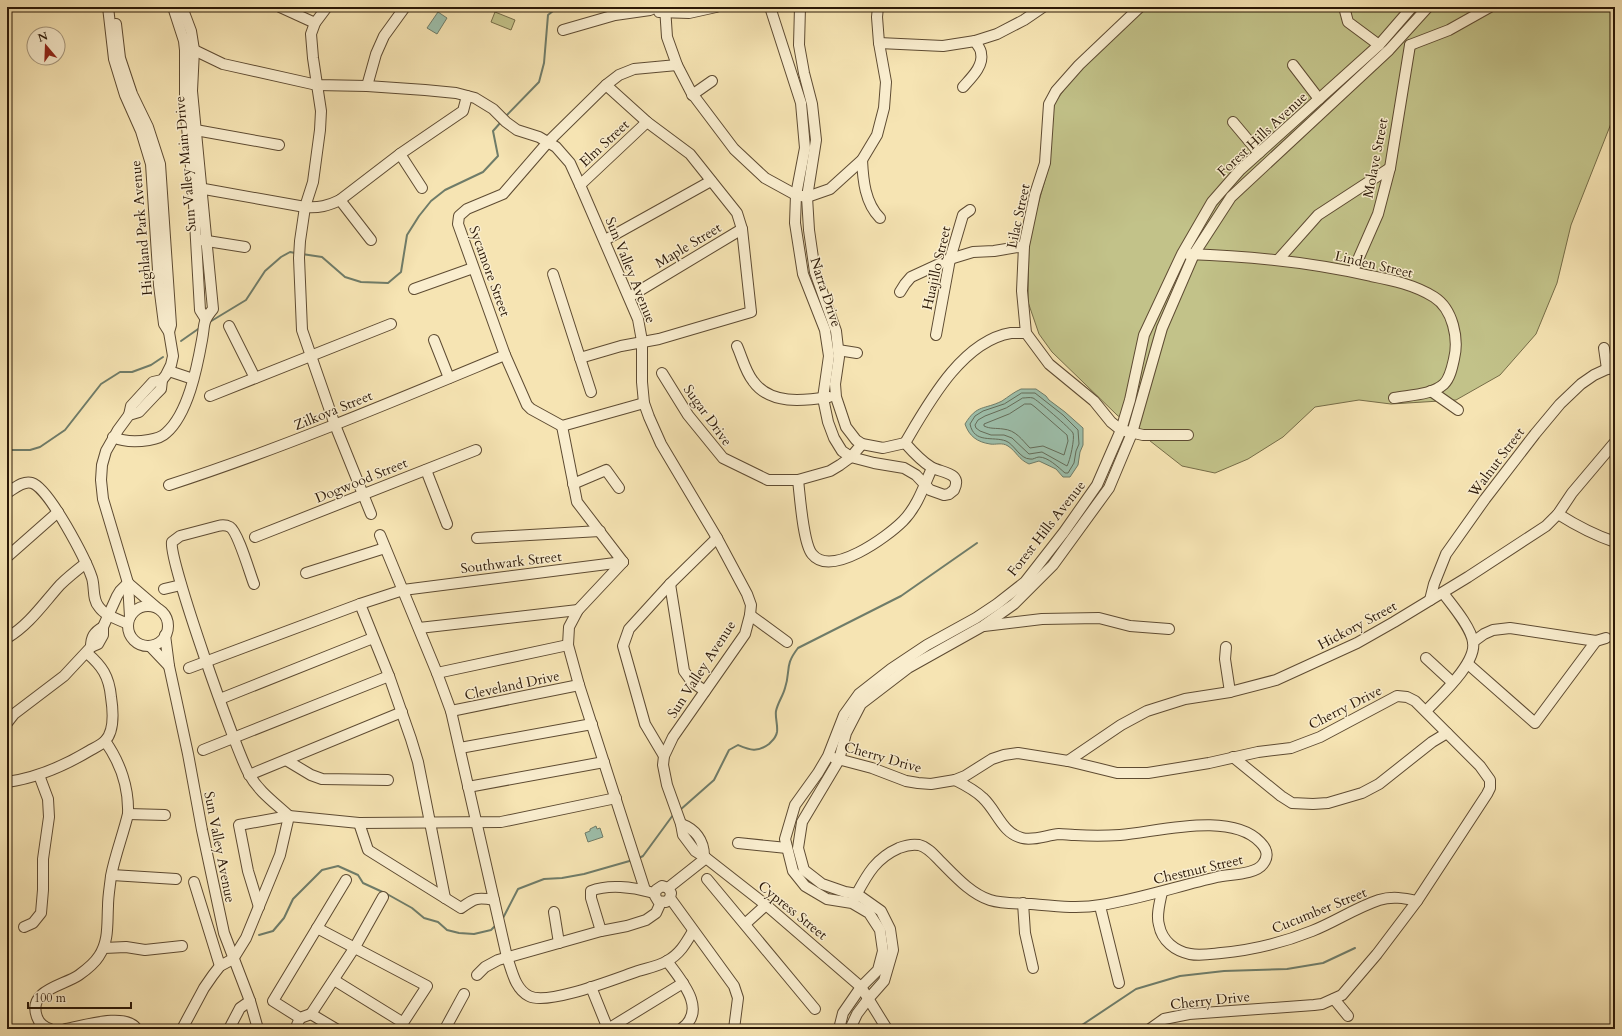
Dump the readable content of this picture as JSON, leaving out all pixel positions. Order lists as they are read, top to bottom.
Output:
{
  "streets": {
    "street": [
      "Forest Hills Avenue",
      "Elm Street",
      "Molave Street",
      "Sun Valley Main Drive",
      "Lilac Street",
      "Highland Park Avenue",
      "Maple Street",
      "Linden Street",
      "Huajillo Street",
      "Sun Valley Avenue",
      "Sycamore Street",
      "Narra Drive",
      "Zilkova Street",
      "Sugar Drive",
      "Walnut Street",
      "Dogwood Street",
      "Southwark Street",
      "Hickory Street",
      "Cleveland Drive",
      "Cherry Drive",
      "Chestnut Street",
      "Cypress Street",
      "Cucumber Street"
    ]
  },
  "crossings": [
    ["Forest Hills Avenue", "Linden Street"],
    ["Forest Hills Avenue", "Cherry Drive"],
    ["Forest Hills Avenue", "Chestnut Street"],
    ["Forest Hills Avenue", "Cypress Street"],
    ["Elm Street", "Sun Valley Avenue"],
    ["Molave Street", "Linden Street"],
    ["Sun Valley Main Drive", "Highland Park Avenue"],
    ["Sun Valley Main Drive", "Sun Valley Avenue"],
    ["Maple Street", "Sun Valley Avenue"],
    ["Sun Valley Avenue", "Sycamore Street"],
    ["Sycamore Street", "Zilkova Street"],
    ["Narra Drive", "Sugar Drive"],
    ["Walnut Street", "Hickory Street"],
    ["Hickory Street", "Cherry Drive"],
    ["Cherry Drive", "Chestnut Street"],
    ["Cherry Drive", "Cucumber Street"],
    ["Chestnut Street", "Cucumber Street"]
  ],
  "scale_bar": "100 m",
  "north": "top"
}
